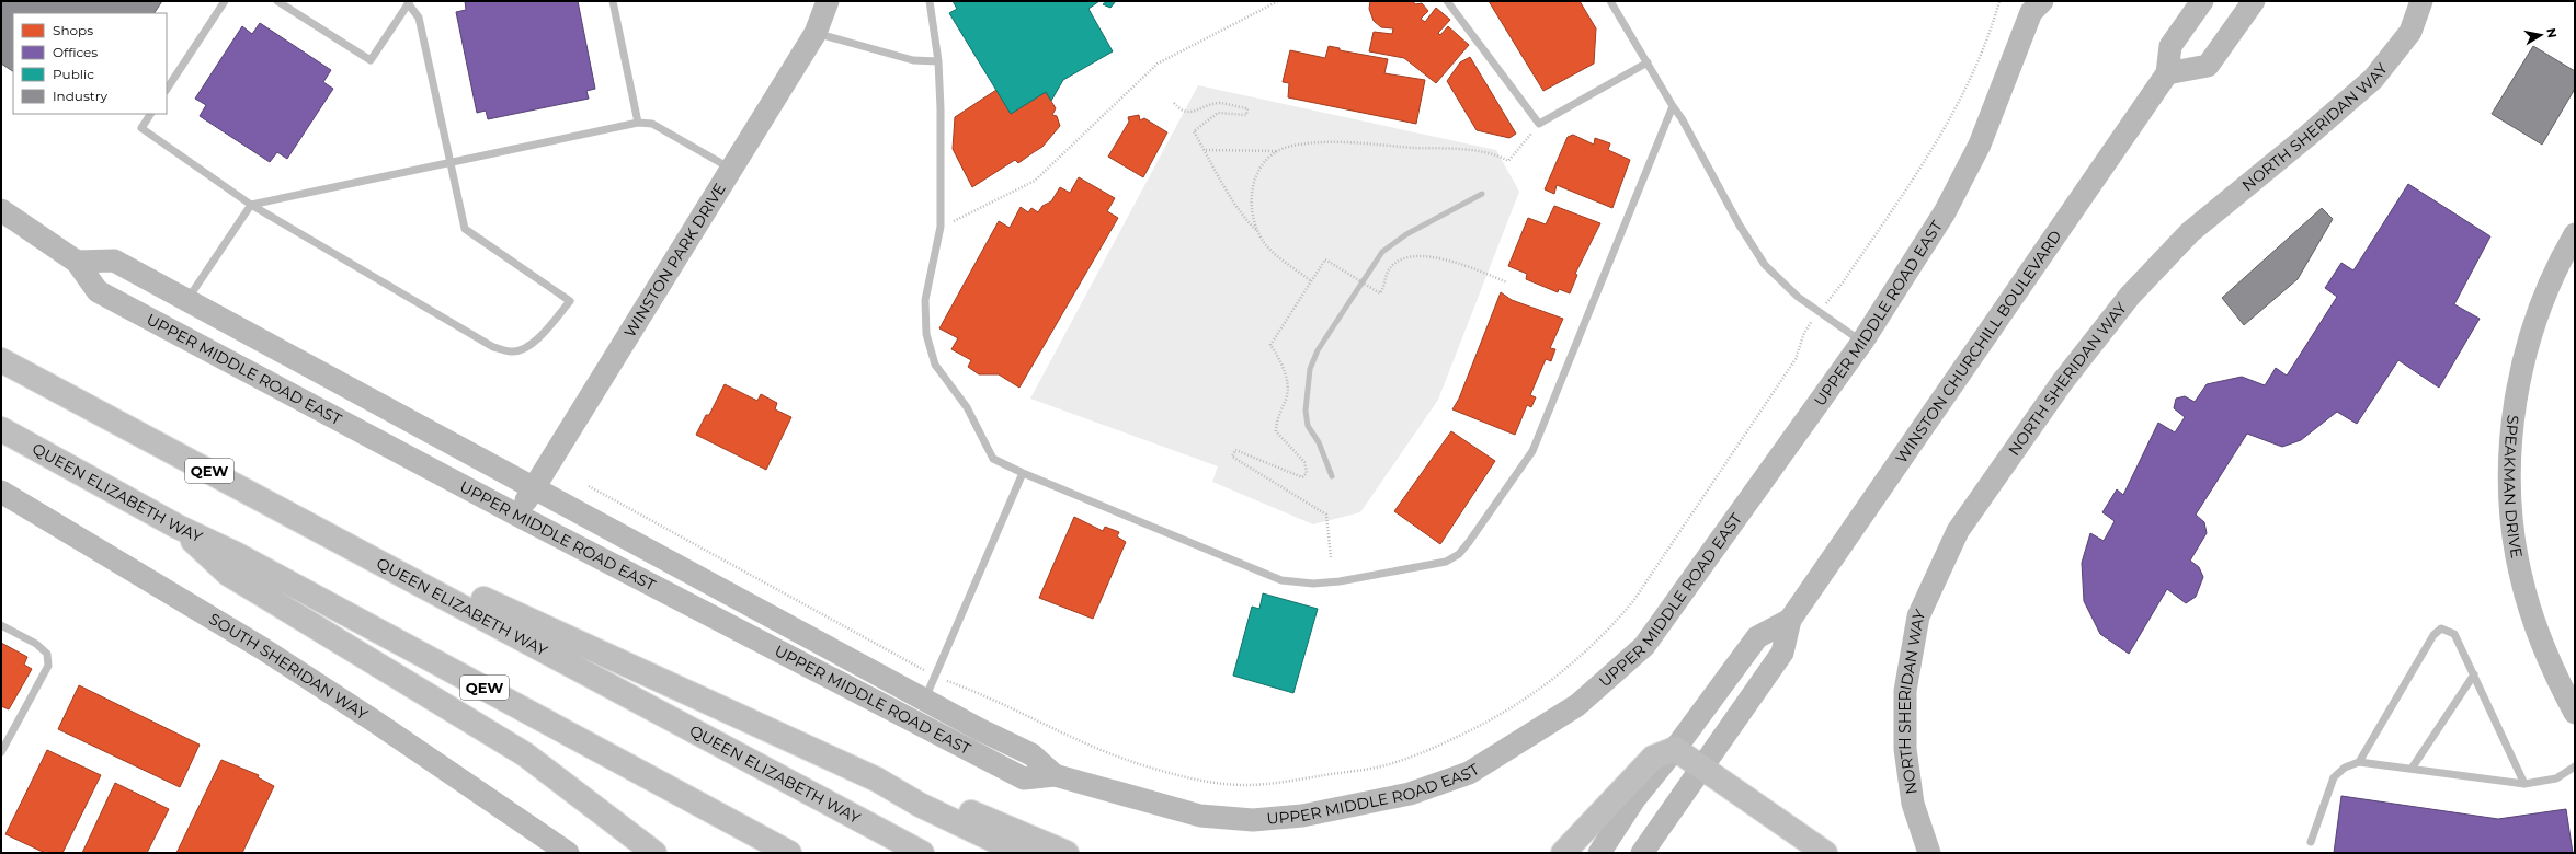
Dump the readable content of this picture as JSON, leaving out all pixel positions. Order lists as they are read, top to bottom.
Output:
{
  "streets": {
    "highway": ["QEW", "QUEEN ELIZABETH WAY"],
    "street": [
      "NORTH SHERIDAN WAY",
      "WINSTON PARK DRIVE",
      "UPPER MIDDLE ROAD EAST",
      "WINSTON CHURCHILL BOULEVARD",
      "SPEAKMAN DRIVE",
      "SOUTH SHERIDAN WAY"
    ]
  },
  "crossings": [
    ["WINSTON PARK DRIVE", "UPPER MIDDLE ROAD EAST"]
  ],
  "legend": [
    "Shops",
    "Offices",
    "Public",
    "Industry"
  ],
  "north": "right"
}
